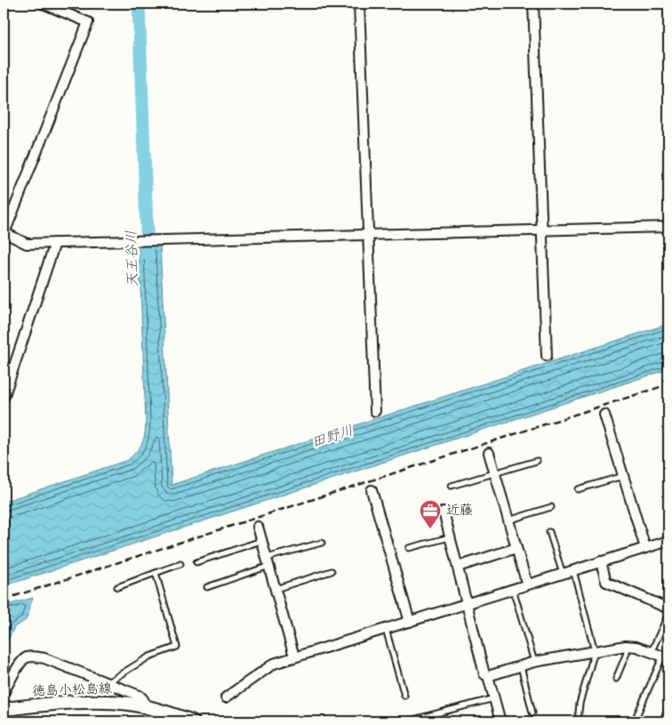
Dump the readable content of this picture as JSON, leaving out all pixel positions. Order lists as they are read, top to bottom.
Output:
{
  "streets": {
    "main road": ["徳島小松島線"]
  },
  "water": ["天王谷川", "田野川"],
  "places": {
    "office": ["近藤"]
  }
}
